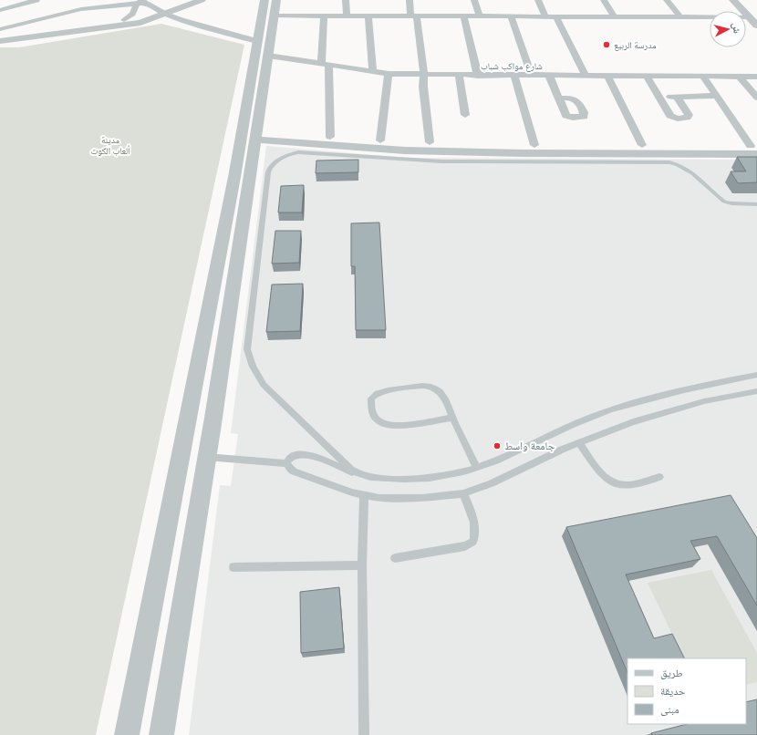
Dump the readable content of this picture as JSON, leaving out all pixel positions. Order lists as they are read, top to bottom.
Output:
{
  "streets": {
    "street": ["شارع مواكب شباب"]
  },
  "parks": ["مدينة ألعاب الكوت"],
  "places": ["مدرسة الربيع", "جامعة واسط"],
  "legend": ["طريق", "حديقة", "مبنى"],
  "north": "right"
}
